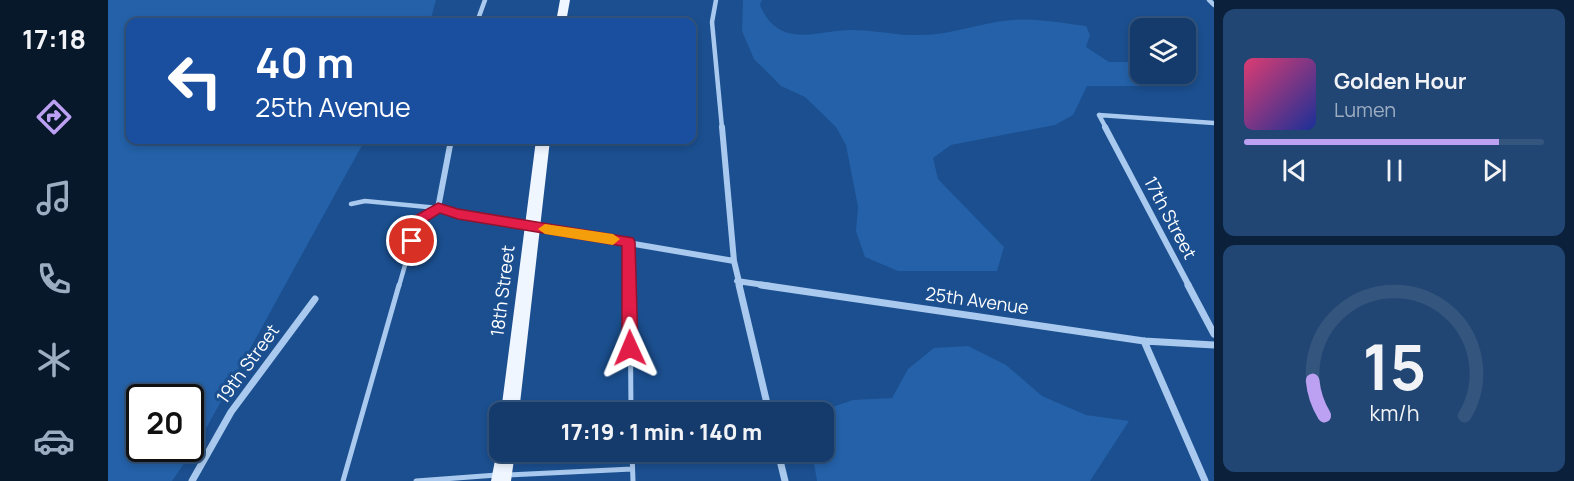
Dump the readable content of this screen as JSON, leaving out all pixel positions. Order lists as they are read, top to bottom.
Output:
{
  "streets": {
    "main road": ["18th Street"],
    "street": ["17th Street", "25th Avenue", "19th Street"]
  },
  "page": {
    "tabs": "17:18",
    "turn": ["40 m", "25th Avenue"],
    "song": ["Golden Hour", "Lumen"],
    "limit": "20",
    "trip": "17:19 · 1 min · 140 m",
    "gauge": ["15", "km/h"]
  }
}
